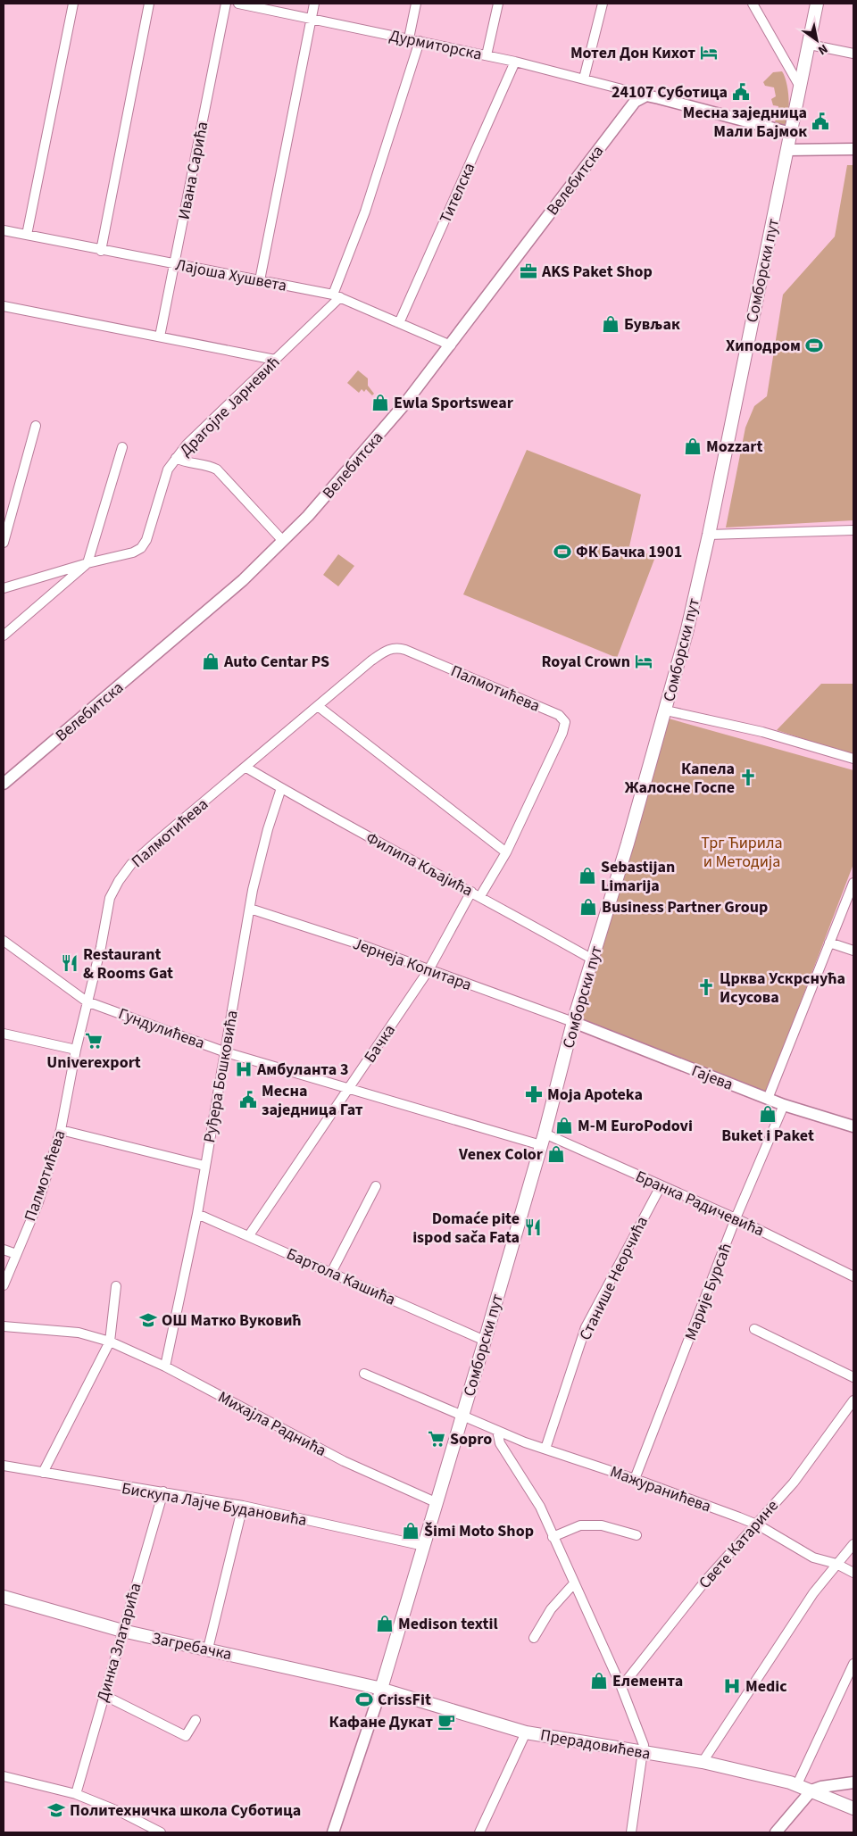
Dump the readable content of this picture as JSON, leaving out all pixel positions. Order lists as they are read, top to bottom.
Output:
{
  "streets": {
    "main road": ["Сомборски пут", "Загребачка", "Прерадовићева"],
    "street": [
      "Дурмиторска",
      "Ивана Сарића",
      "Велебитска",
      "Тителска",
      "Лајоша Хушвета",
      "Драгојле Јарневић",
      "Палмотићева",
      "Филипа Кљајића",
      "Јернеја Копитара",
      "Гундулићева",
      "Бачка",
      "Руђера Бошковића",
      "Гајева",
      "Бранка Радичевића",
      "Бартола Кашића",
      "Станише Неорчића",
      "Марије Бурсаћ",
      "Михајла Раднића",
      "Мажуранићева",
      "Бискупа Лајче Будановића",
      "Свете Катарине",
      "Динка Златарића"
    ]
  },
  "crossings": [
    ["Дурмиторска", "Велебитска"],
    ["Дурмиторска", "Тителска"],
    ["Дурмиторска", "Сомборски пут"],
    ["Ивана Сарића", "Лајоша Хушвета"],
    ["Велебитска", "Лајоша Хушвета"],
    ["Тителска", "Лајоша Хушвета"],
    ["Сомборски пут", "Филипа Кљајића"],
    ["Сомборски пут", "Јернеја Копитара"],
    ["Сомборски пут", "Гундулићева"],
    ["Сомборски пут", "Гајева"],
    ["Сомборски пут", "Бранка Радичевића"],
    ["Сомборски пут", "Бартола Кашића"],
    ["Сомборски пут", "Михајла Раднића"],
    ["Сомборски пут", "Мажуранићева"],
    ["Сомборски пут", "Бискупа Лајче Будановића"],
    ["Сомборски пут", "Загребачка"],
    ["Сомборски пут", "Прерадовићева"],
    ["Лајоша Хушвета", "Драгојле Јарневић"],
    ["Палмотићева", "Филипа Кљајића"],
    ["Палмотићева", "Гундулићева"],
    ["Филипа Кљајића", "Бачка"],
    ["Филипа Кљајића", "Руђера Бошковића"],
    ["Јернеја Копитара", "Бачка"],
    ["Јернеја Копитара", "Руђера Бошковића"],
    ["Јернеја Копитара", "Гајева"],
    ["Гундулићева", "Бачка"],
    ["Гундулићева", "Руђера Бошковића"],
    ["Гундулићева", "Бранка Радичевића"],
    ["Бачка", "Бартола Кашића"],
    ["Руђера Бошковића", "Бартола Кашића"],
    ["Руђера Бошковића", "Михајла Раднића"],
    ["Гајева", "Марије Бурсаћ"],
    ["Бранка Радичевића", "Станише Неорчића"],
    ["Бранка Радичевића", "Марије Бурсаћ"],
    ["Станише Неорчића", "Мажуранићева"],
    ["Марије Бурсаћ", "Мажуранићева"],
    ["Мажуранићева", "Свете Катарине"],
    ["Бискупа Лајче Будановића", "Динка Златарића"],
    ["Динка Златарића", "Загребачка"],
    ["Загребачка", "Прерадовићева"]
  ],
  "parks": ["Трг Ћирила и Методија"],
  "places": {
    "hotel": ["Мотел Дон Кихот", "Royal Crown"],
    "public building": ["24107 Суботица", "Месна заједница Мали Бајмок", "Месна заједница Гат"],
    "office": ["AKS Paket Shop"],
    "shop": [
      "Бувљак",
      "Ewla Sportswear",
      "Mozzart",
      "Auto Centar PS",
      "Sebastijan Limarija",
      "Business Partner Group",
      "Buket i Paket",
      "M-M EuroPodovi",
      "Venex Color",
      "Šimi Moto Shop",
      "Medison textil",
      "Елемента"
    ],
    "sports": ["Хиподром", "ФК Бачка 1901", "CrissFit"],
    "church": ["Капела Жалосне Госпе", "Црква Ускрснућа Исусова"],
    "restaurant": ["Restaurant & Rooms Gat", "Domaće pite ispod sača Fata"],
    "supermarket": ["Univerexport", "Sopro"],
    "hospital": ["Амбуланта 3", "Medic"],
    "pharmacy": ["Moja Apoteka"],
    "school or university": ["ОШ Матко Вуковић", "Политехничка школа Суботица"],
    "cafe": ["Кафане Дукат"]
  },
  "north": "bottom right"
}
